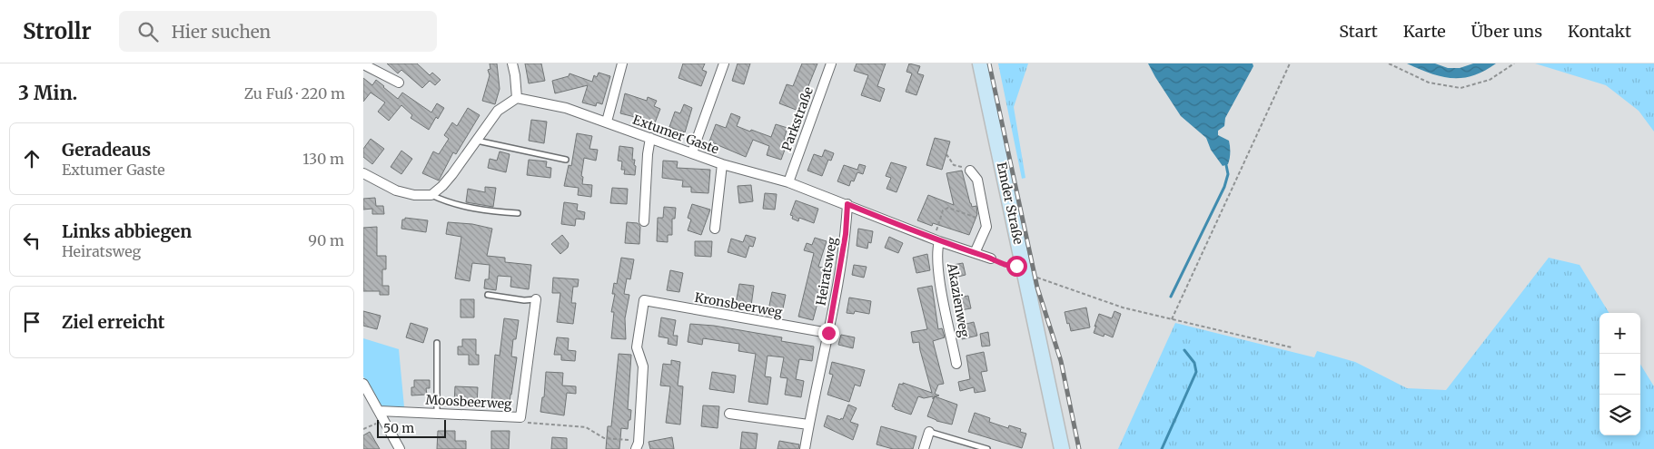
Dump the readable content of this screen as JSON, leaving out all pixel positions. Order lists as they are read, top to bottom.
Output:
{
  "streets": {
    "main road": ["Emder Straße"],
    "street": [
      "Parkstraße",
      "Extumer Gaste",
      "Heiratsweg",
      "Akazienweg",
      "Kronsbeerweg",
      "Moosbeerweg"
    ]
  },
  "crossings": [
    ["Parkstraße", "Extumer Gaste"],
    ["Extumer Gaste", "Heiratsweg"],
    ["Extumer Gaste", "Akazienweg"],
    ["Heiratsweg", "Kronsbeerweg"]
  ],
  "scale_bar": "50 m",
  "page": {
    "header": "Strollr",
    "search": "Hier suchen",
    "nav": [
      "Start",
      "Karte",
      "Über uns",
      "Kontakt"
    ],
    "heading": ["3 Min.", "Zu Fuß · 220 m"],
    "list": [
      ["Geradeaus", "Extumer Gaste", "130 m"],
      ["Links abbiegen", "Heiratsweg", "90 m"],
      "Ziel erreicht"
    ],
    "map_buttons": ["+", "−"],
    "scale": "50 m"
  }
}
